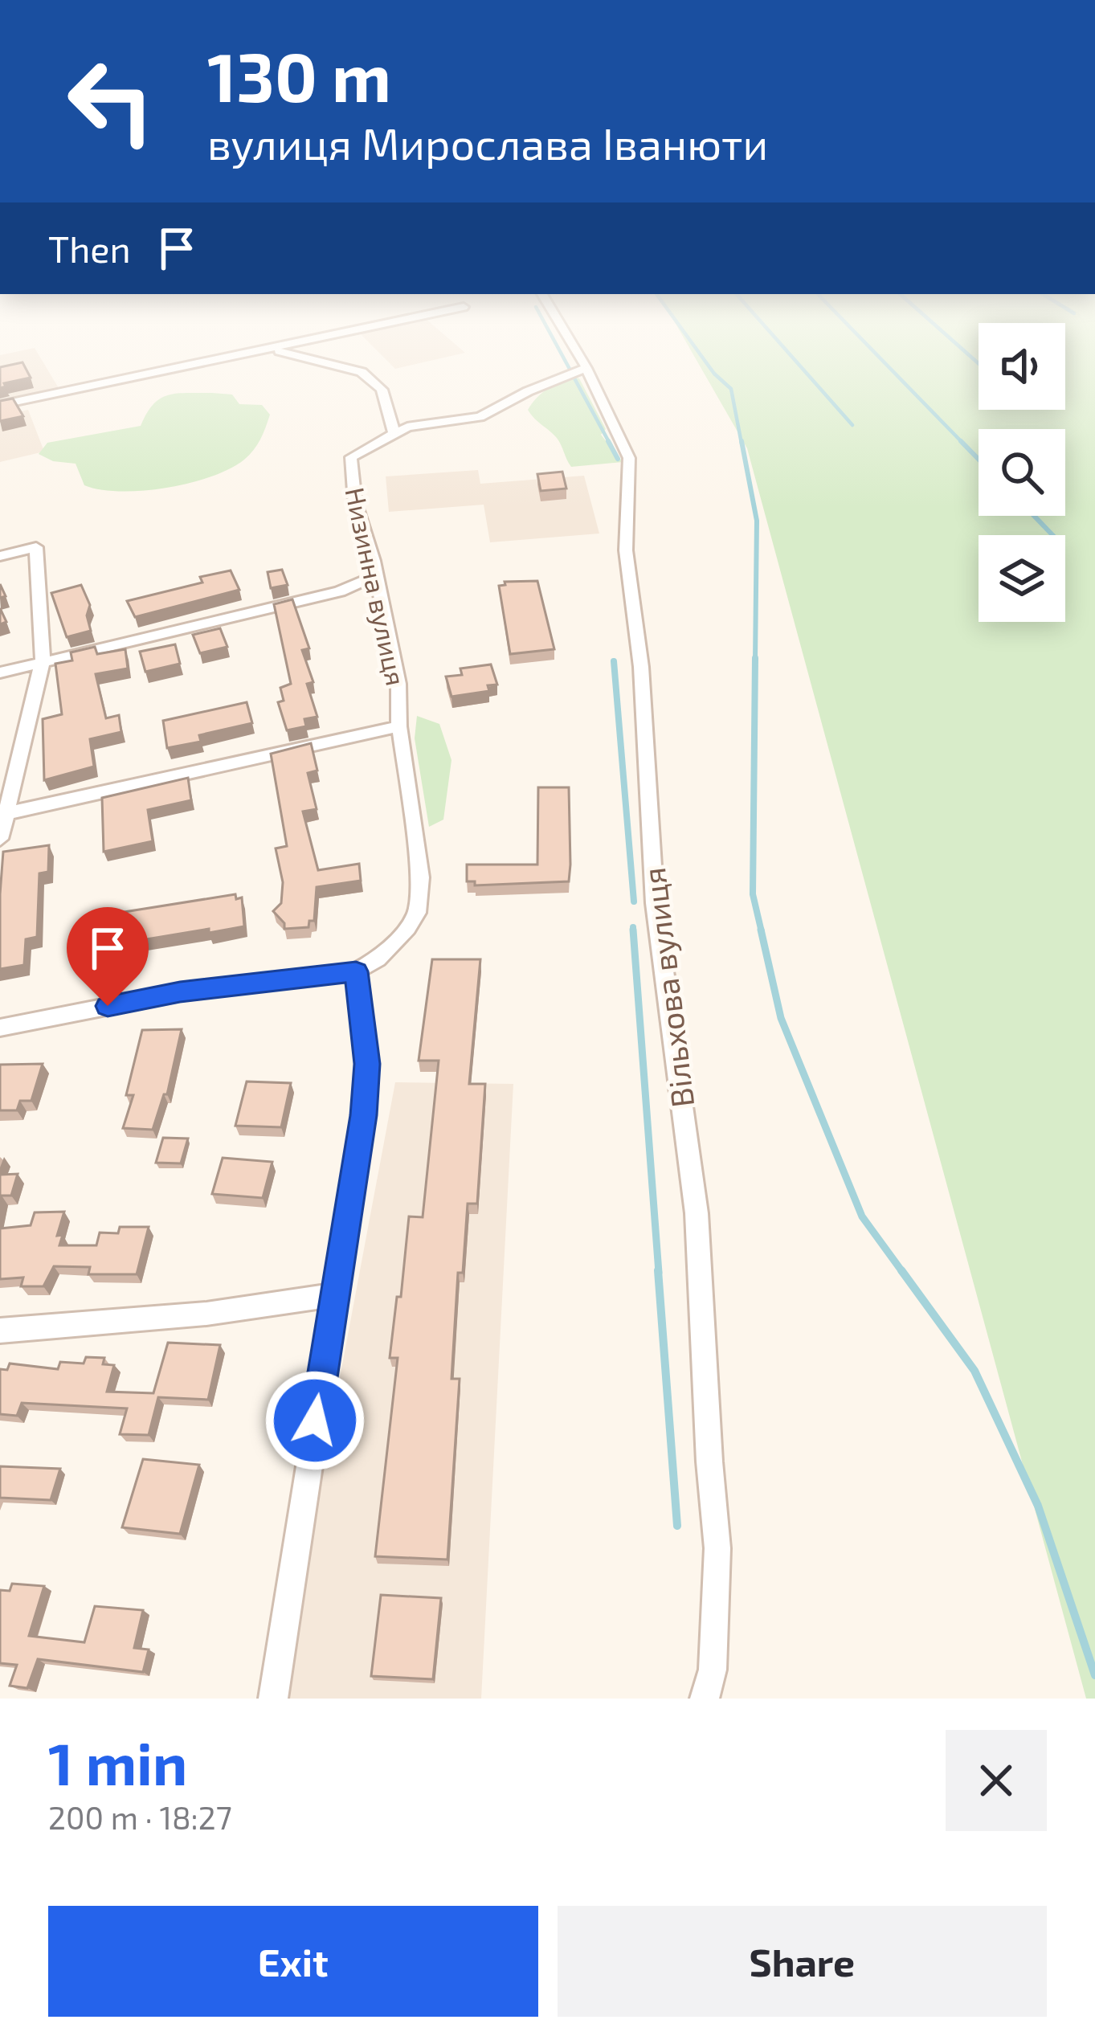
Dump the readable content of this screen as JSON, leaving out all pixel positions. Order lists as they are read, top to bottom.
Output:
{
  "streets": {
    "street": ["Низинна вулиця", "Вільхова вулиця"]
  },
  "crossings": [
    ["Низинна вулиця", "Вільхова вулиця"]
  ],
  "page": {
    "turn": ["130 m", "вулиця Мирослава Іванюти"],
    "then": "Then",
    "heading": ["1 min", "200 m · 18:27"],
    "buttons": ["Exit", "Share"]
  }
}
